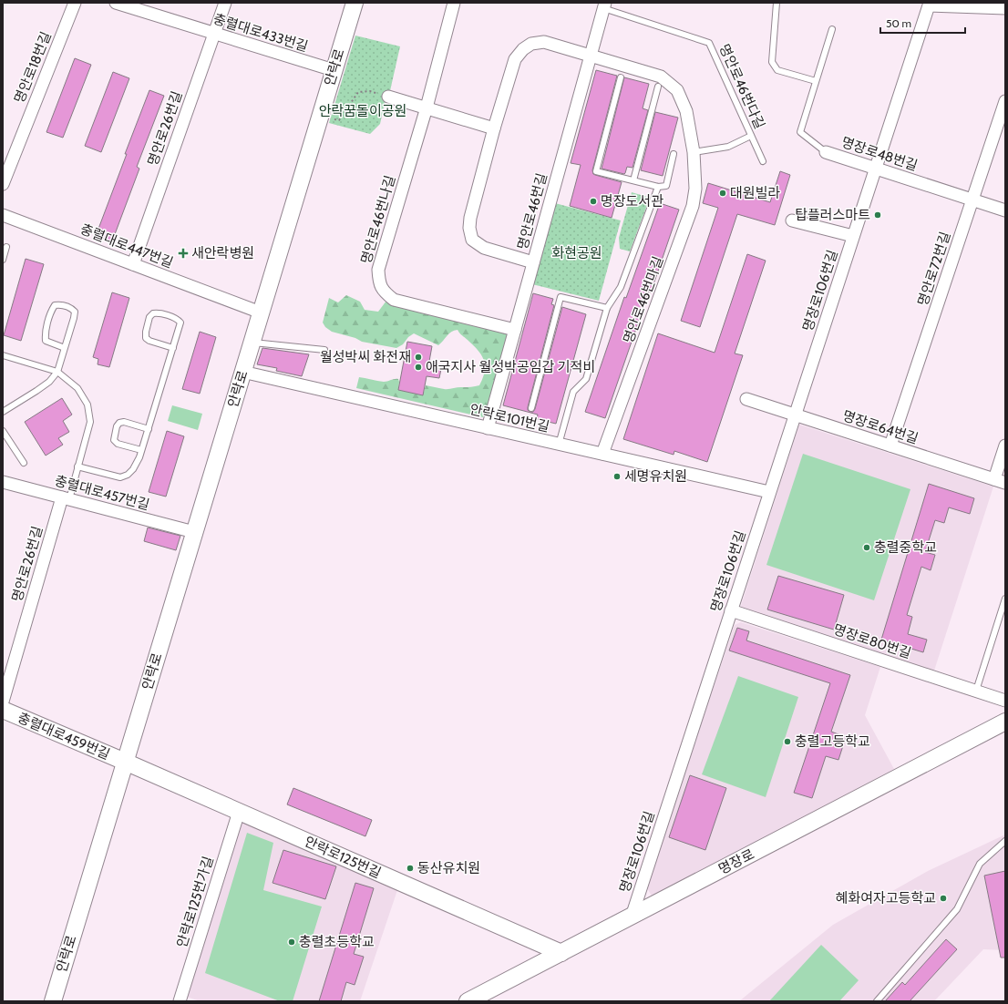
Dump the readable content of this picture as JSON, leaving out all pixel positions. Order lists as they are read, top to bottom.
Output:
{
  "streets": {
    "main road": [
      "안락로",
      "충렬대로459번길",
      "안락로125번길",
      "명장로"
    ],
    "street": [
      "충렬대로433번길",
      "명안로18번길",
      "명안로26번길",
      "명장로48번길",
      "명안로46번길",
      "명안로46번나길",
      "충렬대로447번길",
      "명안로72번길",
      "명장로106번길",
      "명안로46번마길",
      "안락로101번길",
      "명장로64번길",
      "충렬대로457번길",
      "명장로80번길",
      "안락로125번가길"
    ],
    "lane": ["명안로46번다길"]
  },
  "crossings": [
    ["충렬대로433번길", "안락로"],
    ["충렬대로433번길", "명안로26번길"],
    ["안락로", "충렬대로447번길"],
    ["안락로", "안락로101번길"],
    ["안락로", "충렬대로457번길"],
    ["안락로", "충렬대로459번길"],
    ["안락로", "안락로125번길"],
    ["명안로46번다길", "명안로46번길"],
    ["명안로26번길", "충렬대로447번길"],
    ["명안로26번길", "충렬대로457번길"],
    ["명장로48번길", "명안로72번길"],
    ["명장로48번길", "명장로106번길"],
    ["명안로46번길", "명안로46번나길"],
    ["명안로46번길", "명안로46번마길"],
    ["명안로46번길", "안락로101번길"],
    ["명안로72번길", "명장로64번길"],
    ["명장로106번길", "안락로101번길"],
    ["명장로106번길", "명장로64번길"],
    ["명장로106번길", "명장로80번길"],
    ["명장로106번길", "명장로"],
    ["명안로46번마길", "안락로101번길"],
    ["충렬대로459번길", "안락로125번길"],
    ["안락로125번길", "명장로"],
    ["안락로125번길", "안락로125번가길"]
  ],
  "parks": ["안락꿈돌이공원", "화현공원"],
  "places": {
    "other": [
      "대원빌라",
      "명장도서관",
      "탑플러스마트",
      "월성박씨 화전재",
      "애국지사 월성박공임갑 기적비",
      "세명유치원",
      "충렬중학교",
      "충렬고등학교",
      "동산유치원",
      "혜화여자고등학교",
      "충렬초등학교"
    ],
    "health": ["새안락병원"]
  },
  "scale_bar": "50 m"
}
